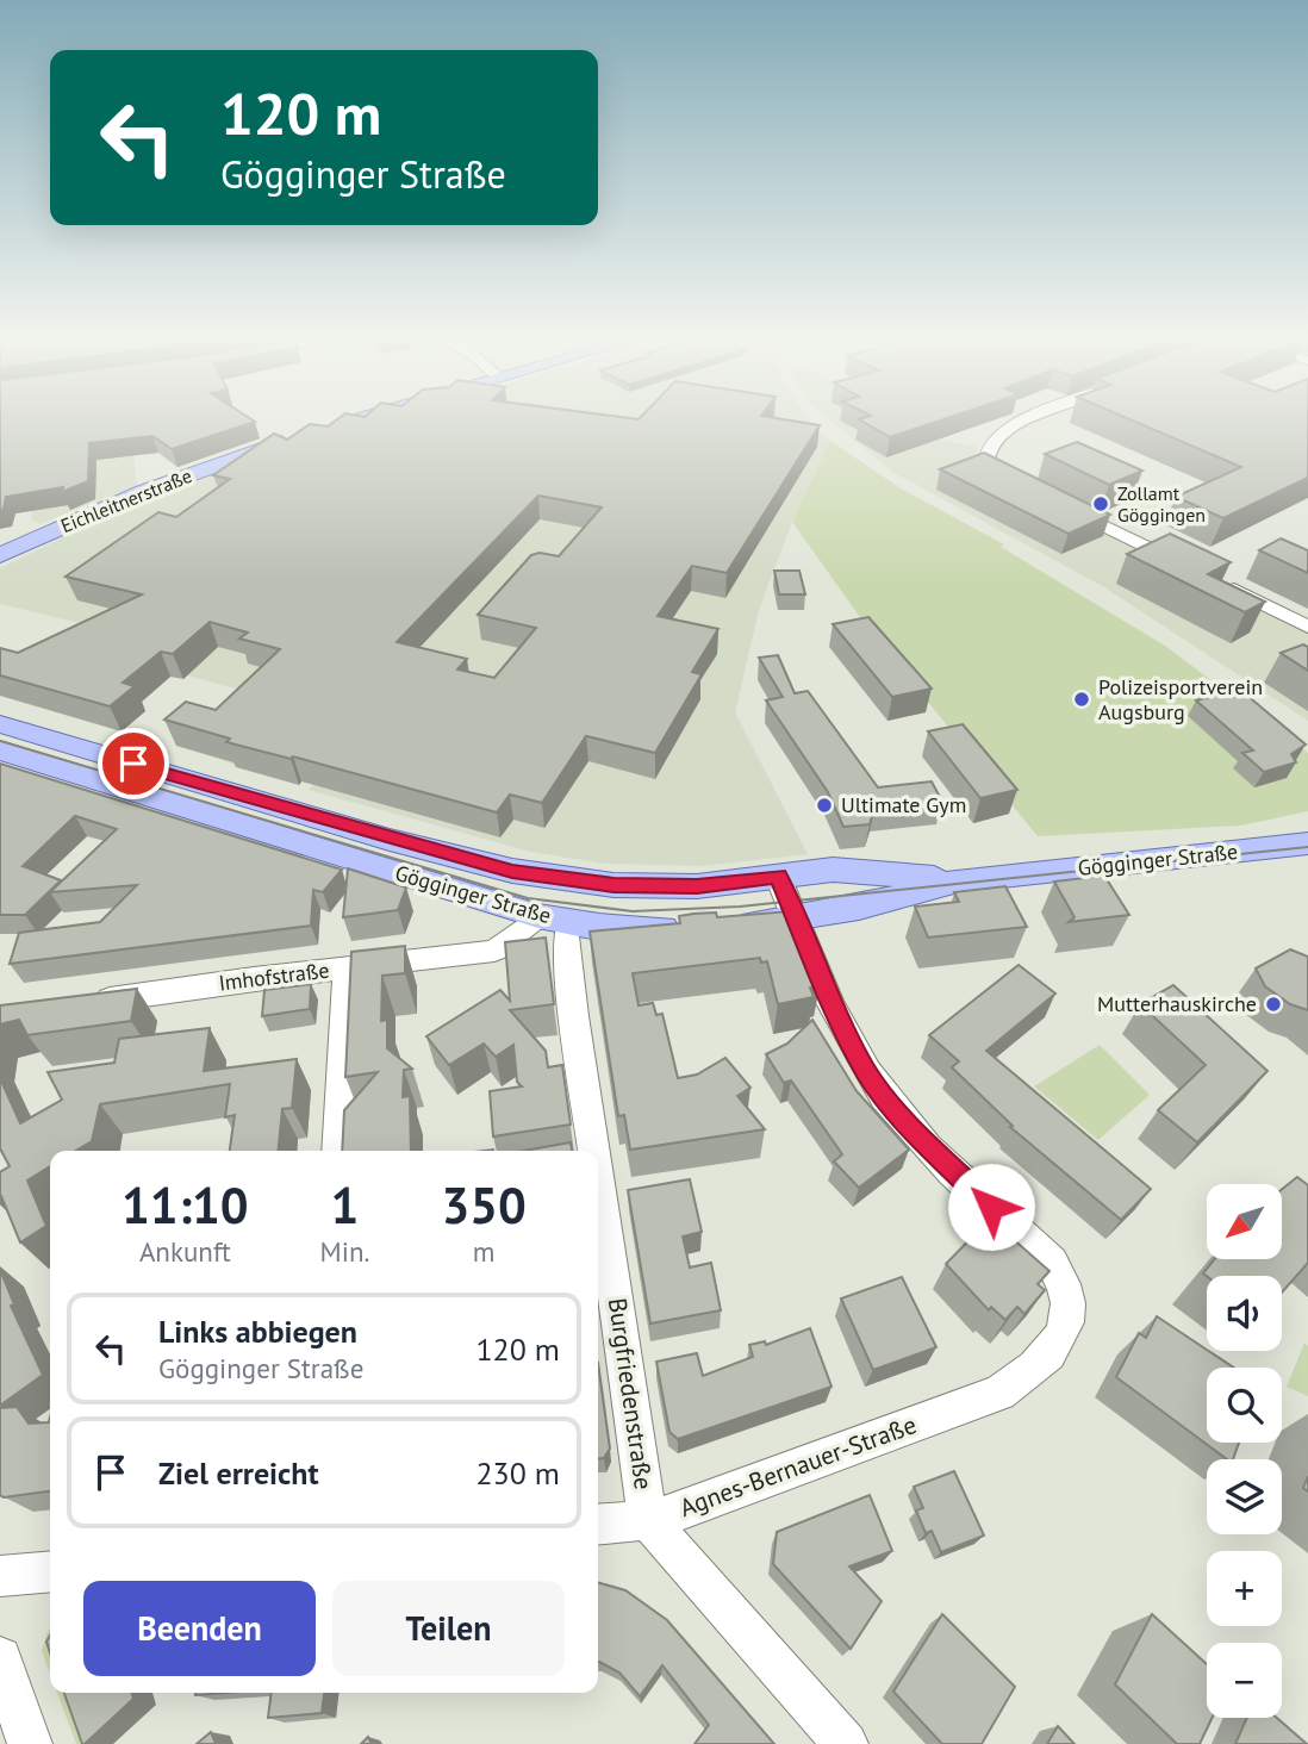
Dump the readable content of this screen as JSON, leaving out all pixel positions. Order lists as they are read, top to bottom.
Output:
{
  "streets": {
    "main road": ["Eichleitnerstraße", "Gögginger Straße"],
    "street": ["Imhofstraße", "Burgfriedenstraße", "Agnes-Bernauer-Straße"]
  },
  "crossings": [
    ["Gögginger Straße", "Imhofstraße"],
    ["Gögginger Straße", "Burgfriedenstraße"],
    ["Gögginger Straße", "Agnes-Bernauer-Straße"],
    ["Imhofstraße", "Burgfriedenstraße"],
    ["Burgfriedenstraße", "Agnes-Bernauer-Straße"]
  ],
  "places": [
    "Zollamt Göggingen",
    "Polizeisportverein Augsburg",
    "Ultimate Gym",
    "Mutterhauskirche"
  ],
  "north": "bottom left",
  "page": {
    "turn": ["120 m", "Gögginger Straße"],
    "eta": [
      "11:10",
      "Ankunft",
      "1",
      "Min.",
      "350",
      "m"
    ],
    "map_buttons": ["+", "−"],
    "list": [
      {
        "name": "Links abbiegen",
        "note": "Gögginger Straße",
        "value": "120 m"
      },
      {
        "name": "Ziel erreicht",
        "value": "230 m"
      }
    ],
    "buttons": ["Beenden", "Teilen"]
  }
}
